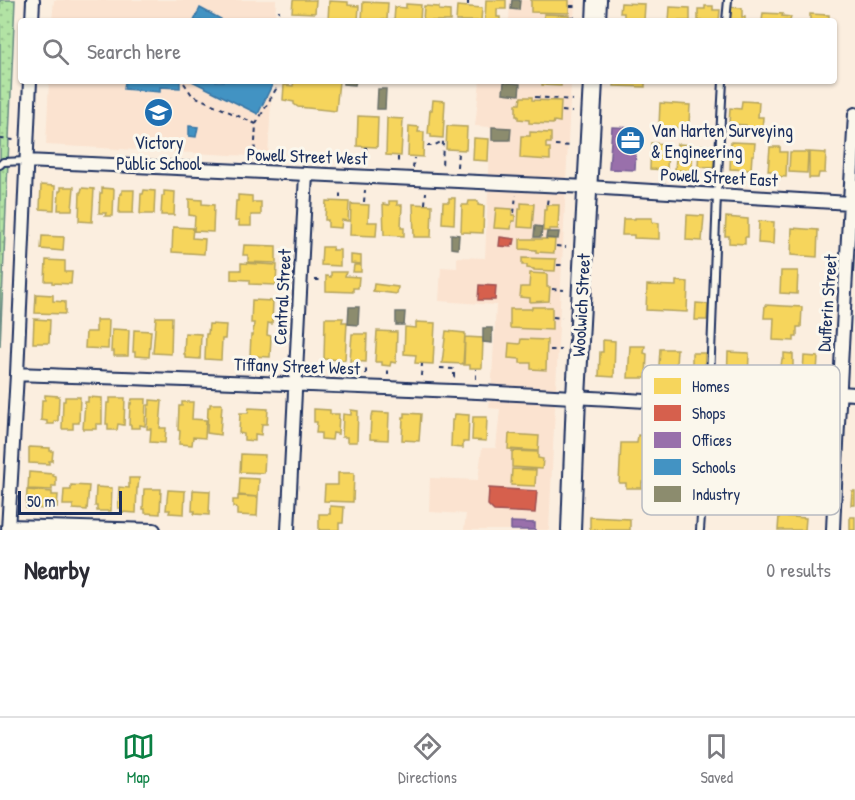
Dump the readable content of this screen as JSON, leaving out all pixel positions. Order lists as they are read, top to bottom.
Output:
{
  "streets": {
    "main road": ["Woolwich Street"],
    "street": [
      "Powell Street West",
      "Powell Street East",
      "Central Street",
      "Dufferin Street",
      "Tiffany Street West"
    ]
  },
  "crossings": [
    ["Powell Street West", "Powell Street East"],
    ["Powell Street West", "Central Street"],
    ["Powell Street West", "Woolwich Street"],
    ["Powell Street East", "Dufferin Street"],
    ["Powell Street East", "Woolwich Street"],
    ["Central Street", "Tiffany Street West"],
    ["Woolwich Street", "Tiffany Street West"]
  ],
  "places": {
    "school or university": ["Victory Public School"],
    "office": ["Van Harten Surveying & Engineering"]
  },
  "legend": [
    "Homes",
    "Shops",
    "Offices",
    "Schools",
    "Industry"
  ],
  "scale_bar": "50 m",
  "page": {
    "search": "Search here",
    "scale": "50 m",
    "heading": ["Nearby", "0 results"],
    "nav": ["Map", "Directions", "Saved"]
  }
}
